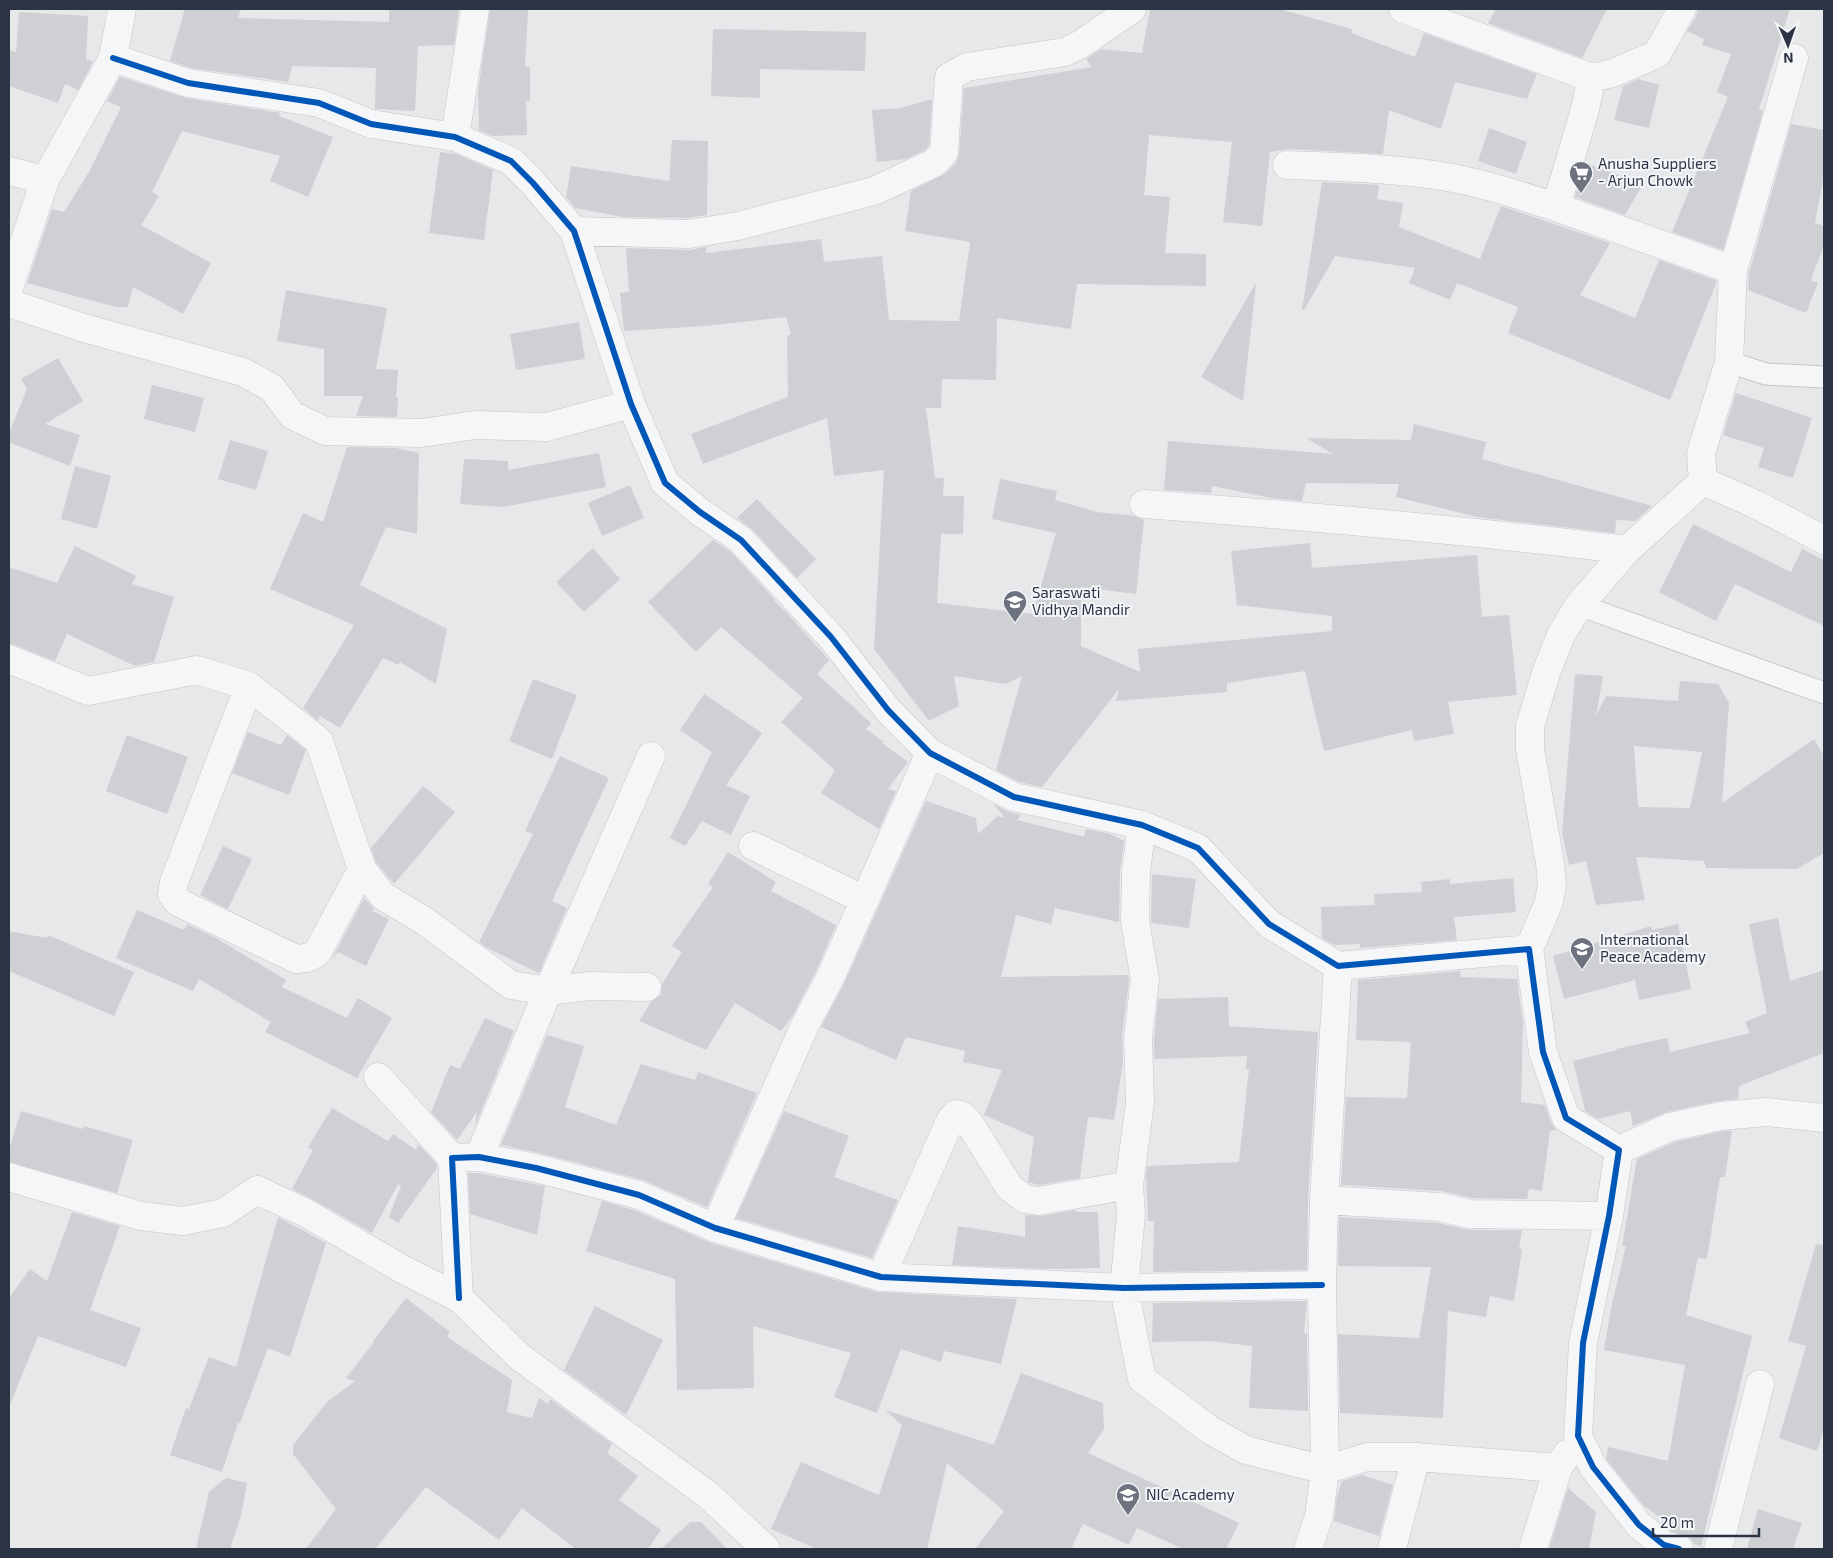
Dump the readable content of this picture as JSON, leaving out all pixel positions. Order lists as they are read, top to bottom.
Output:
{
  "places": {
    "supermarket": ["Anusha Suppliers - Arjun Chowk"],
    "school or university": ["Saraswati Vidhya Mandir", "International Peace Academy", "NIC Academy"]
  },
  "scale_bar": "20 m",
  "north": "bottom"
}
